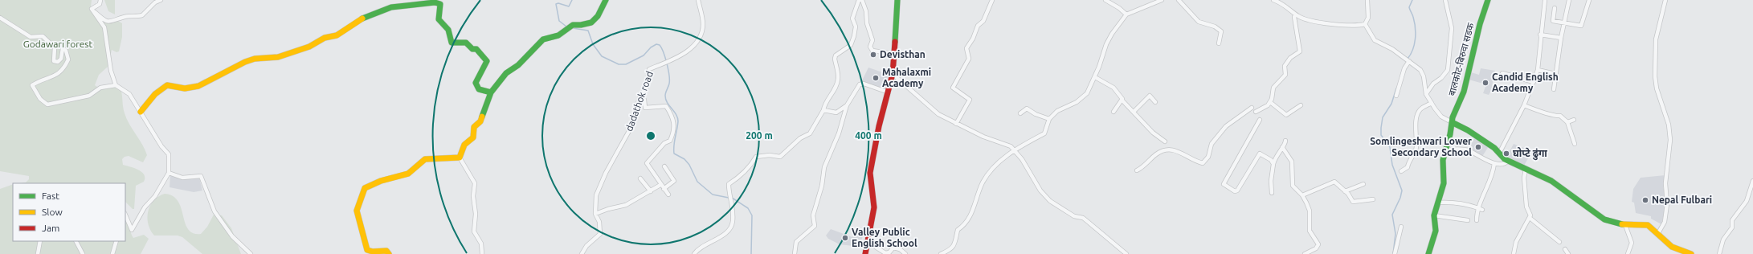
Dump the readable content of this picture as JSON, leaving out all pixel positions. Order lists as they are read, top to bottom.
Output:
{
  "streets": {
    "street": ["बालकोट-बिरुवा सडक", "dadathok road"]
  },
  "parks": ["Godawari forest"],
  "places": [
    "Devisthan",
    "Mahalaxmi Academy",
    "Candid English Academy",
    "Somlingeshwari Lower Secondary School",
    "घोप्टे ढुंगा",
    "Nepal Fulbari",
    "Valley Public English School"
  ],
  "legend": ["Fast", "Slow", "Jam"],
  "rings": ["200 m", "400 m"]
}
